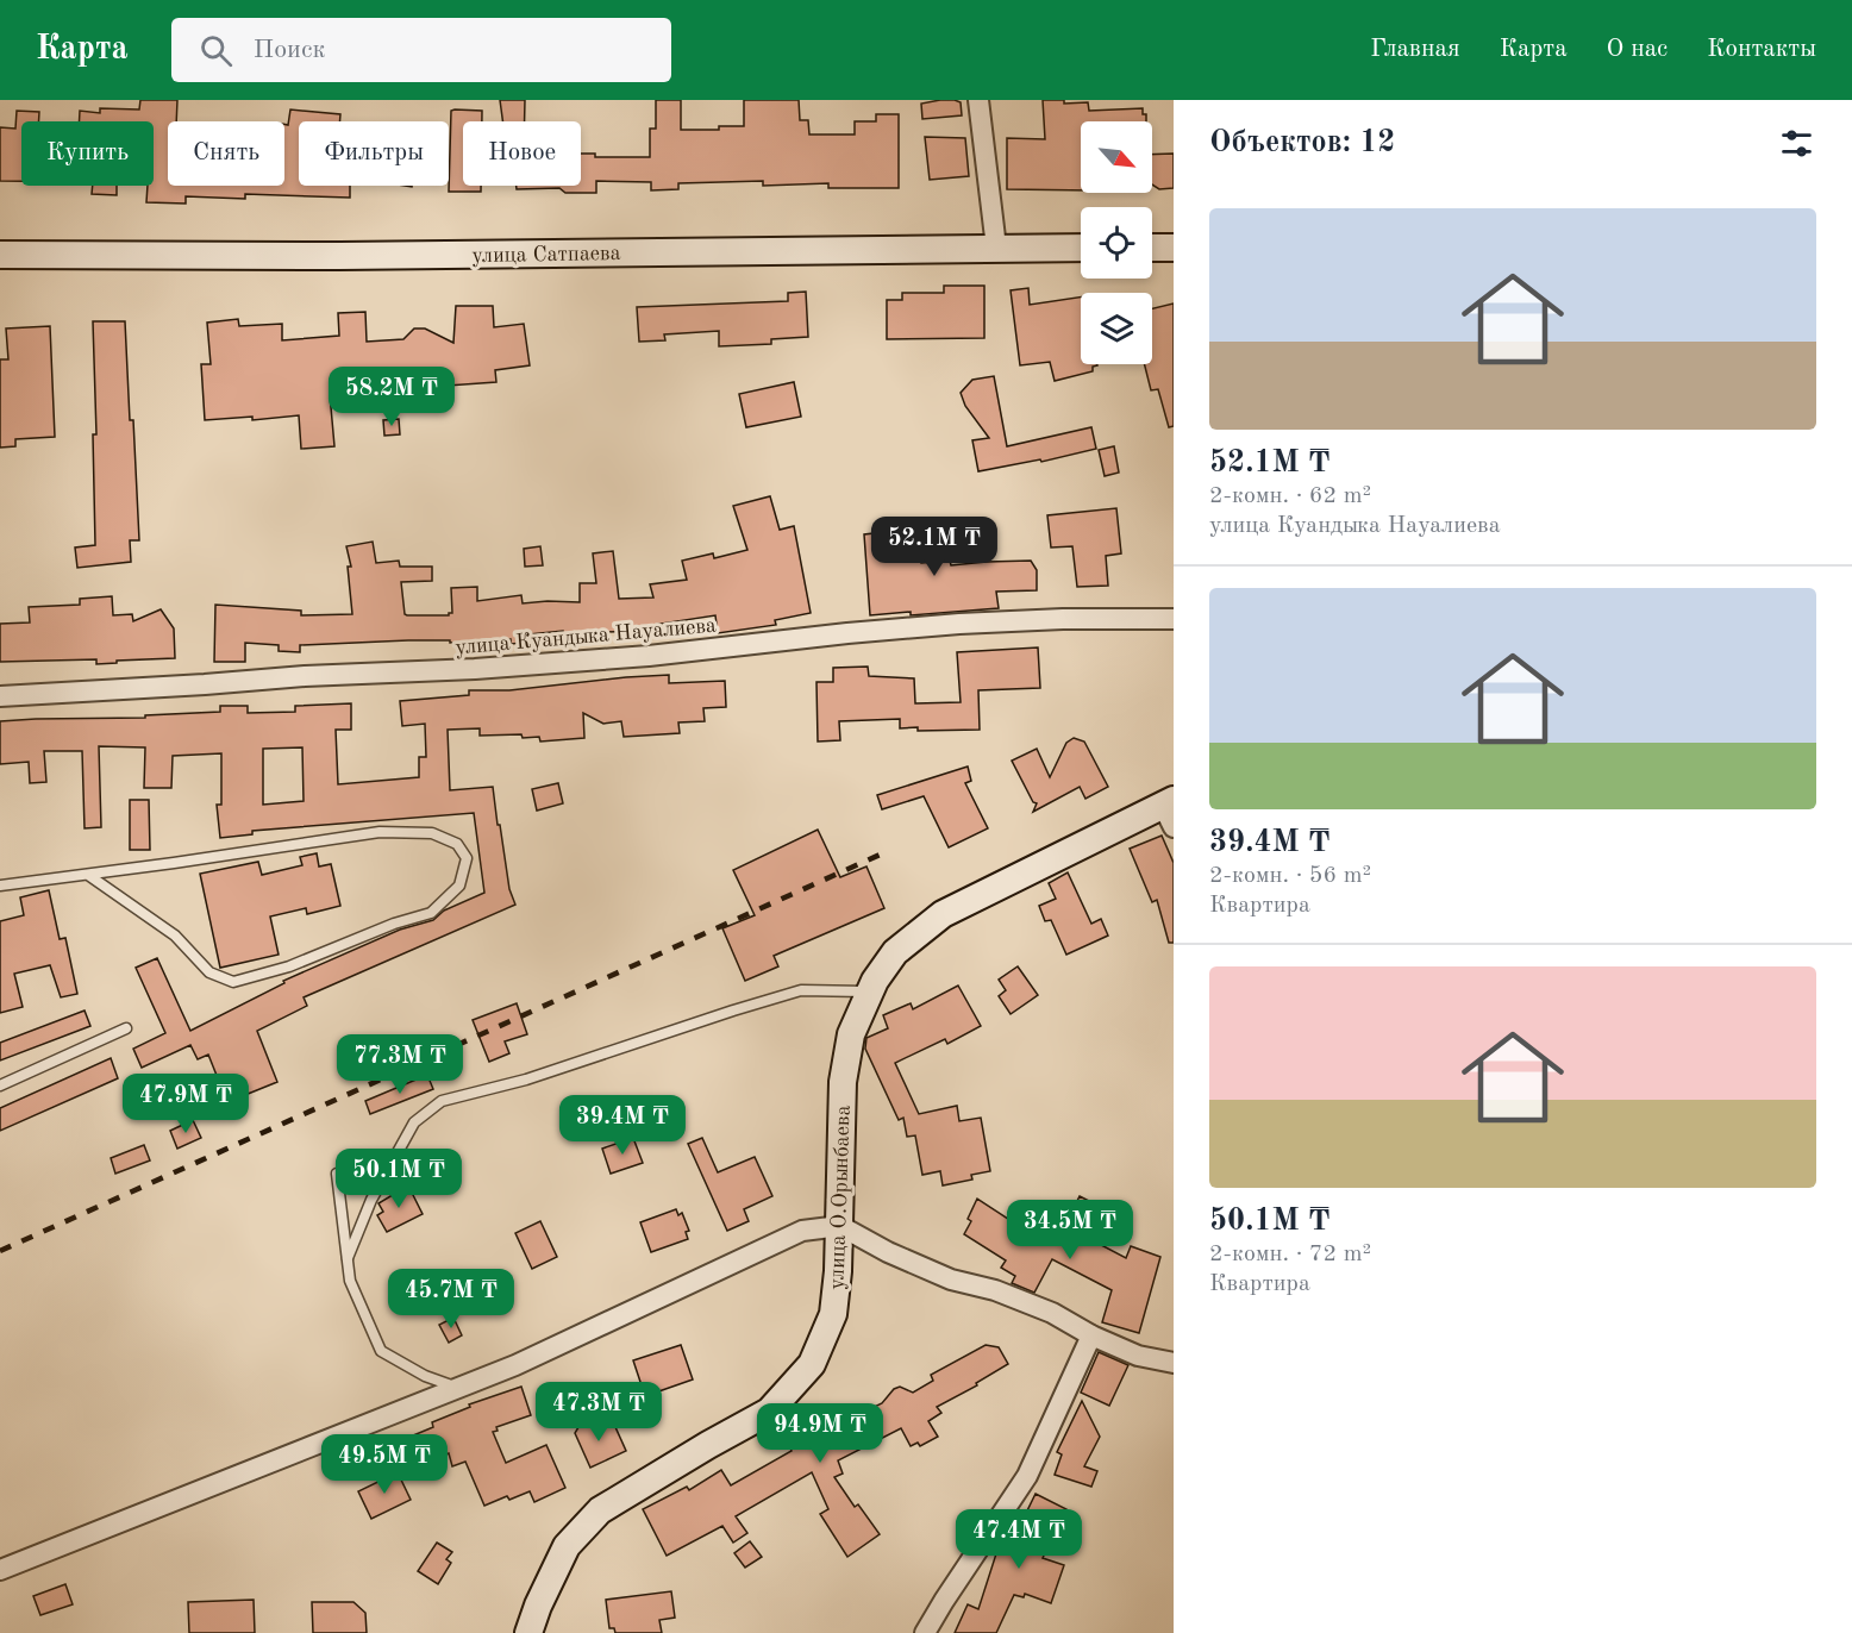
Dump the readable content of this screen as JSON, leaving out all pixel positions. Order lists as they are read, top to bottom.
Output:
{
  "streets": {
    "street": ["улица Сатпаева", "улица Куандыка Науалиева", "улица О.Орынбаева"]
  },
  "north": "bottom right",
  "page": {
    "header": "Карта",
    "search": "Поиск",
    "nav": [
      "Главная",
      "Карта",
      "О нас",
      "Контакты"
    ],
    "heading": "Объектов: 12",
    "chip": [
      "Купить",
      "Снять",
      "Фильтры",
      "Новое"
    ],
    "list": [
      {
        "name": "52.1M ₸",
        "note": "2-комн. · 62 m² · улица Куандыка Науалиева"
      },
      {
        "name": "39.4M ₸",
        "note": "2-комн. · 56 m² · Квартира"
      },
      {
        "name": "50.1M ₸",
        "note": "2-комн. · 72 m² · Квартира"
      }
    ],
    "price": [
      "58.2M ₸",
      "52.1M ₸",
      "77.3M ₸",
      "47.9M ₸",
      "39.4M ₸",
      "50.1M ₸",
      "34.5M ₸",
      "45.7M ₸",
      "47.3M ₸",
      "94.9M ₸",
      "49.5M ₸",
      "47.4M ₸"
    ]
  }
}
